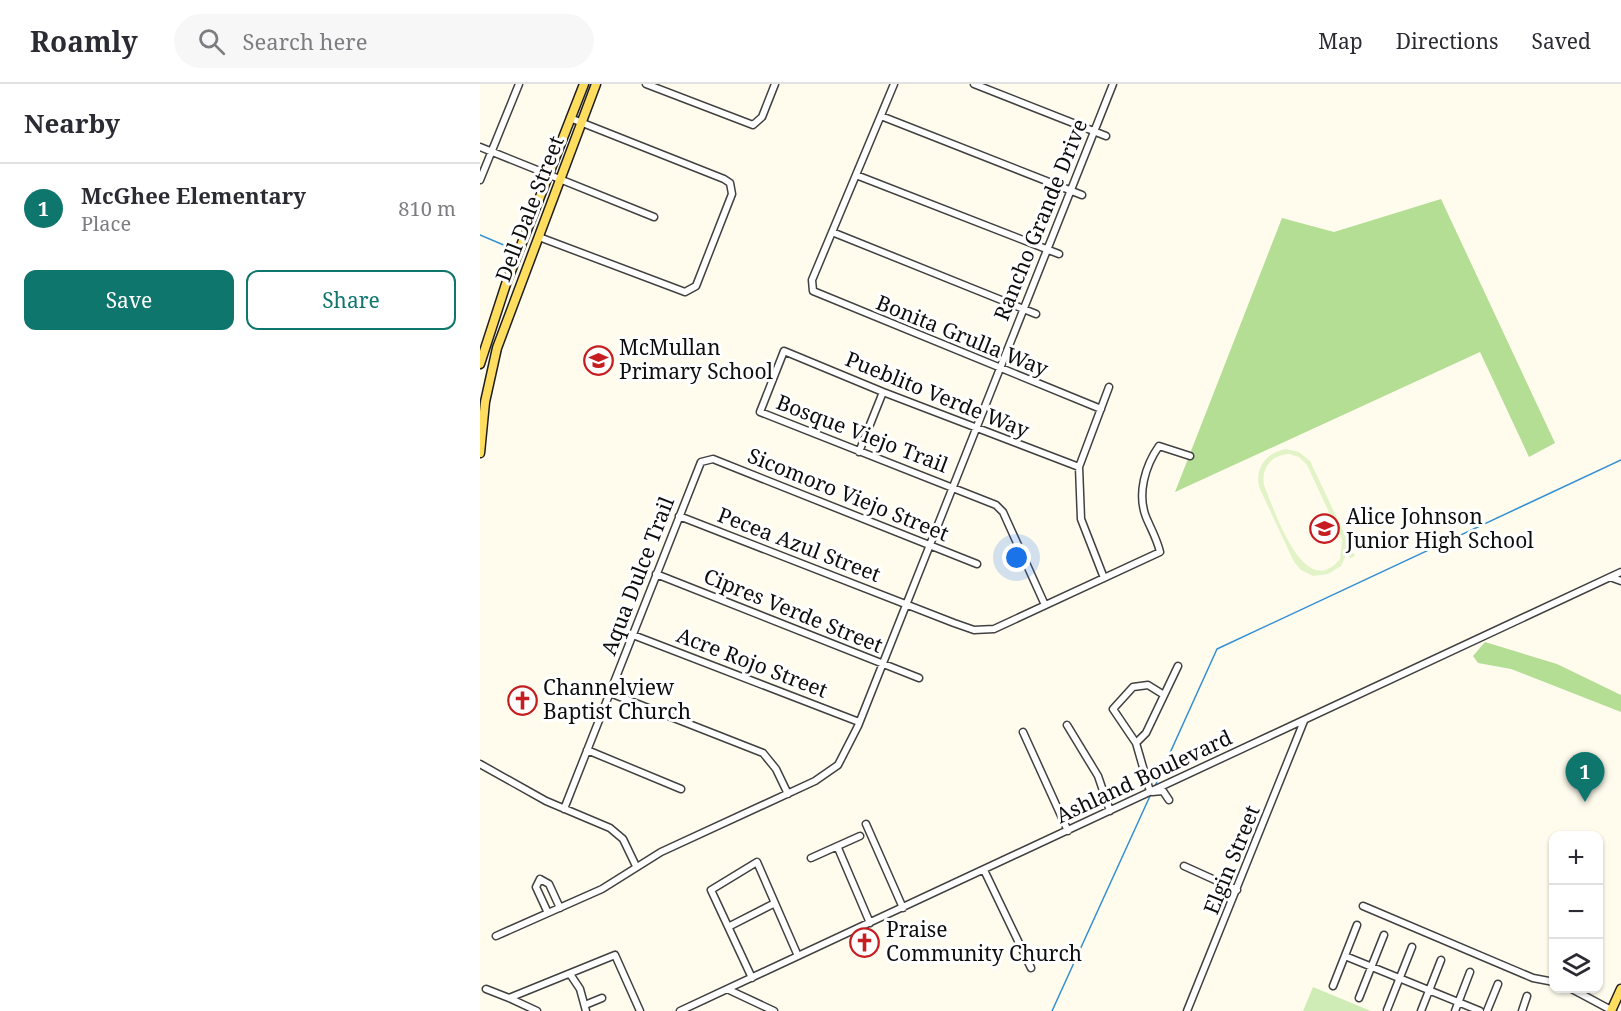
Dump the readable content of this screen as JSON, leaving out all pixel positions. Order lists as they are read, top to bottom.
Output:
{
  "streets": {
    "main road": ["Dell Dale Street"],
    "street": [
      "Rancho Grande Drive",
      "Bonita Grulla Way",
      "Pueblito Verde Way",
      "Bosque Viejo Trail",
      "Sicomoro Viejo Street",
      "Pecea Azul Street",
      "Aqua Dulce Trail",
      "Cipres Verde Street",
      "Acre Rojo Street",
      "Ashland Boulevard",
      "Elgin Street"
    ]
  },
  "crossings": [
    ["Rancho Grande Drive", "Bonita Grulla Way"],
    ["Rancho Grande Drive", "Pueblito Verde Way"],
    ["Rancho Grande Drive", "Bosque Viejo Trail"],
    ["Rancho Grande Drive", "Sicomoro Viejo Street"],
    ["Rancho Grande Drive", "Pecea Azul Street"],
    ["Rancho Grande Drive", "Cipres Verde Street"],
    ["Rancho Grande Drive", "Acre Rojo Street"],
    ["Pueblito Verde Way", "Bosque Viejo Trail"],
    ["Bosque Viejo Trail", "Pecea Azul Street"],
    ["Sicomoro Viejo Street", "Aqua Dulce Trail"],
    ["Pecea Azul Street", "Aqua Dulce Trail"],
    ["Aqua Dulce Trail", "Cipres Verde Street"],
    ["Aqua Dulce Trail", "Acre Rojo Street"],
    ["Ashland Boulevard", "Elgin Street"]
  ],
  "places": {
    "school or university": ["McMullan Primary School", "Alice Johnson Junior High School"],
    "church": ["Channelview Baptist Church", "Praise Community Church"]
  },
  "page": {
    "header": "Roamly",
    "search": "Search here",
    "nav": ["Map", "Directions", "Saved"],
    "heading": "Nearby",
    "list": [
      {
        "mark": "1",
        "name": "McGhee Elementary",
        "note": "Place",
        "value": "810 m"
      }
    ],
    "buttons": ["Save", "Share"],
    "pins": "1",
    "map_buttons": ["+", "−"]
  }
}
